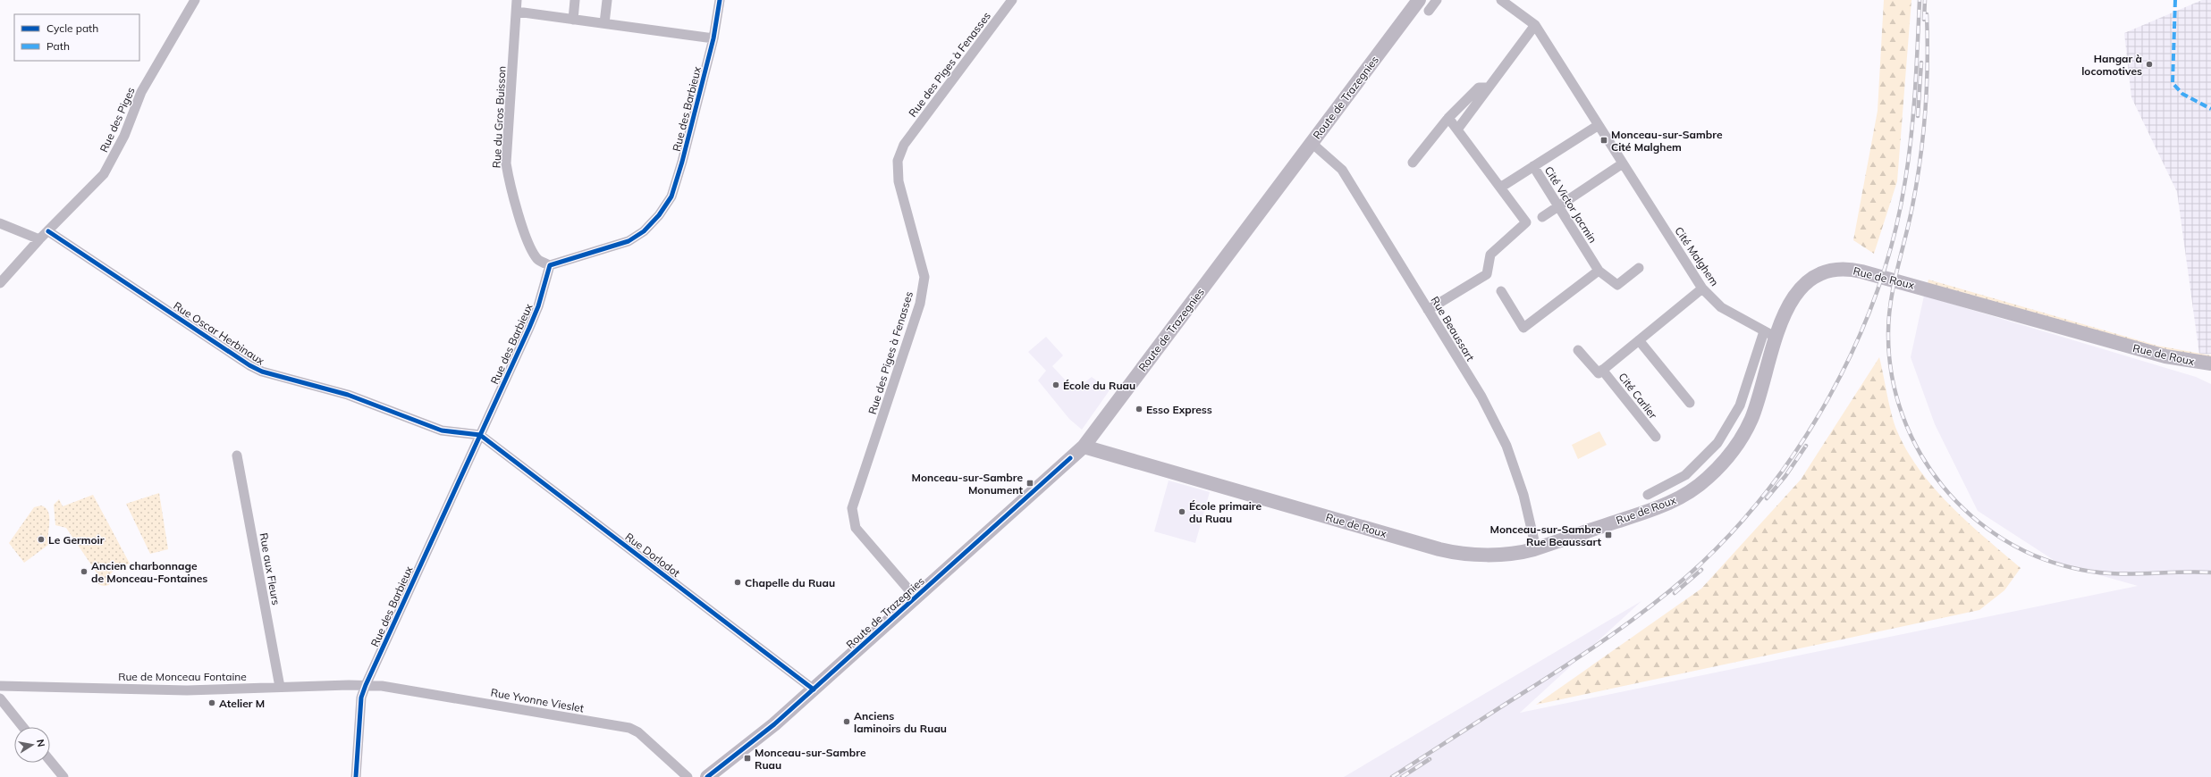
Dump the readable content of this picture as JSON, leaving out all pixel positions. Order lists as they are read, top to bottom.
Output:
{
  "streets": {
    "main road": ["Route de Trazegnies", "Rue de Roux"],
    "street": [
      "Rue des Piges à Fenasses",
      "Rue des Barbieux",
      "Rue du Gros Buisson",
      "Rue des Piges",
      "Cité Victor Jacmin",
      "Cité Malghem",
      "Rue Beaussart",
      "Rue Oscar Herbinaux",
      "Cité Carlier",
      "Rue Dorlodot",
      "Rue aux Fleurs",
      "Rue de Monceau Fontaine",
      "Rue Yvonne Vieslet"
    ]
  },
  "crossings": [
    ["Rue des Piges à Fenasses", "Route de Trazegnies"],
    ["Route de Trazegnies", "Rue de Roux"],
    ["Route de Trazegnies", "Rue Beaussart"],
    ["Route de Trazegnies", "Rue Dorlodot"],
    ["Rue des Barbieux", "Rue du Gros Buisson"],
    ["Rue des Barbieux", "Rue Oscar Herbinaux"],
    ["Rue des Barbieux", "Rue Dorlodot"],
    ["Rue des Barbieux", "Rue de Monceau Fontaine"],
    ["Rue des Barbieux", "Rue Yvonne Vieslet"],
    ["Rue des Piges", "Rue Oscar Herbinaux"],
    ["Cité Malghem", "Rue de Roux"],
    ["Cité Malghem", "Cité Carlier"],
    ["Rue de Roux", "Rue Beaussart"],
    ["Rue Oscar Herbinaux", "Rue Dorlodot"],
    ["Rue aux Fleurs", "Rue de Monceau Fontaine"],
    ["Rue de Monceau Fontaine", "Rue Yvonne Vieslet"]
  ],
  "places": {
    "other": [
      "Hangar à locomotives",
      "École du Ruau",
      "Esso Express",
      "École primaire du Ruau",
      "Le Germoir",
      "Ancien charbonnage de Monceau-Fontaines",
      "Chapelle du Ruau",
      "Atelier M",
      "Anciens laminoirs du Ruau"
    ],
    "transit": [
      "Monceau-sur-Sambre Cité Malghem",
      "Monceau-sur-Sambre Monument",
      "Monceau-sur-Sambre Rue Beaussart",
      "Monceau-sur-Sambre Ruau"
    ]
  },
  "legend": ["Cycle path", "Path"],
  "north": "right"
}
